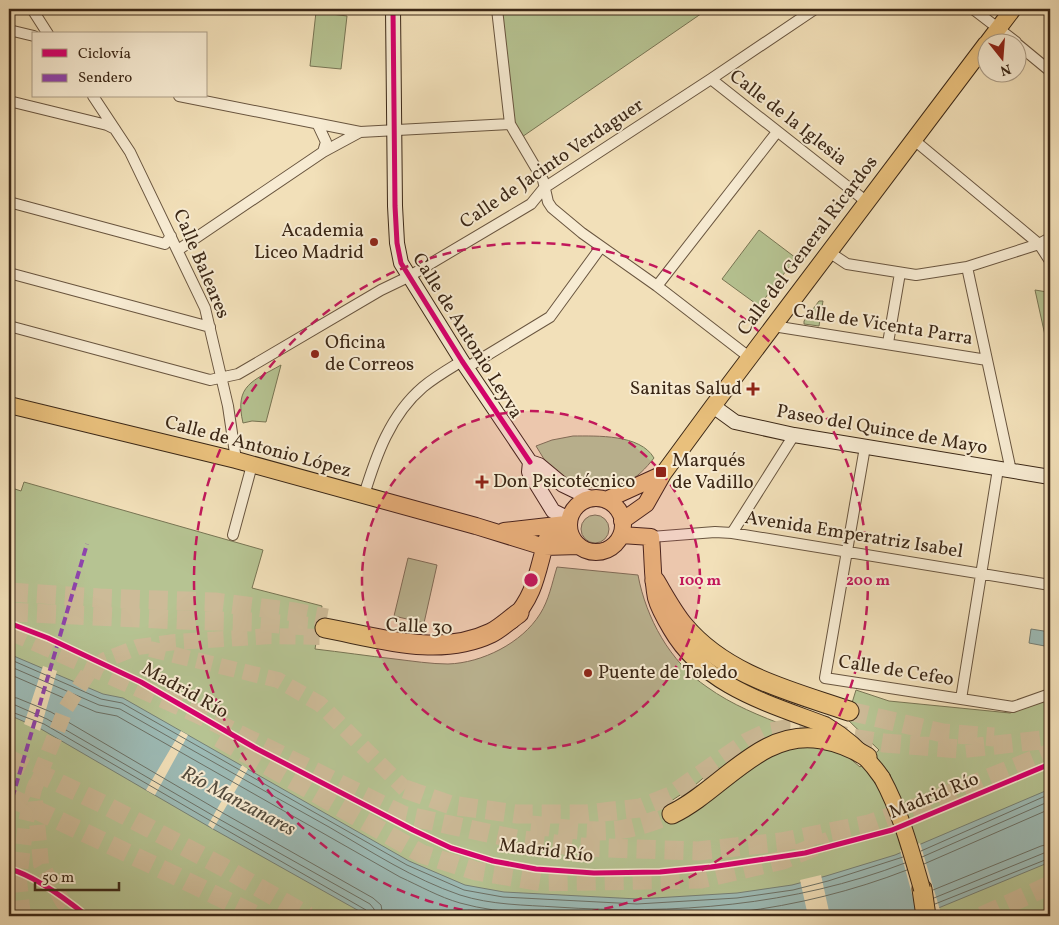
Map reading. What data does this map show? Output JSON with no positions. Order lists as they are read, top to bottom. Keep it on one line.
{"streets":{"main road":["Calle del General Ricardos","Calle de Antonio Leyva","Paseo del Quince de Mayo","Calle de Antonio López"],"street":["Calle de la Iglesia","Calle de Jacinto Verdaguer","Calle Baleares","Calle de Vicenta Parra","Avenida Emperatriz Isabel","Calle de Cefeo"],"cycle path":["Madrid Río"]},"crossings":[["Calle de la Iglesia","Calle de Jacinto Verdaguer"],["Calle de la Iglesia","Calle del General Ricardos"],["Calle de Jacinto Verdaguer","Calle Baleares"],["Calle de Jacinto Verdaguer","Calle de Antonio Leyva"],["Calle del General Ricardos","Calle de Vicenta Parra"],["Calle del General Ricardos","Calle de Antonio Leyva"],["Calle del General Ricardos","Paseo del Quince de Mayo"],["Calle del General Ricardos","Calle de Antonio López"],["Calle Baleares","Calle de Antonio López"],["Calle de Antonio Leyva","Calle de Antonio López"],["Avenida Emperatriz Isabel","Calle de Cefeo"]],"water":["Río Manzanares"],"places":{"other":["Academia Liceo Madrid","Oficina de Correos","Puente de Toledo"],"health":["Sanitas Salud","Don Psicotécnico"],"transit":["Marqués de Vadillo"]},"legend":["Ciclovía","Sendero"],"scale_bar":"50 m","north":"bottom","rings":["100 m","200 m"]}
